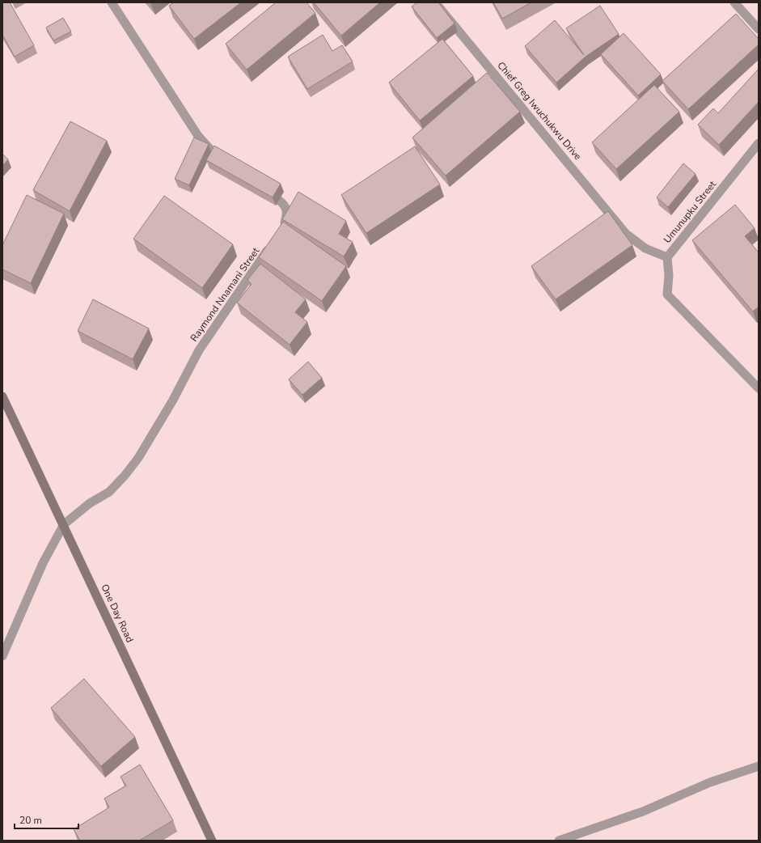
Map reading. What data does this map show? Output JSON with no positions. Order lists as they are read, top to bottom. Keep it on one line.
{"streets":{"main road":["One Day Road"],"street":["Chief Greg Iwuchukwu Drive","Umunupku Street","Raymond Nnamani Street"]},"crossings":[["Chief Greg Iwuchukwu Drive","Umunupku Street"],["Raymond Nnamani Street","One Day Road"]],"scale_bar":"20 m"}
